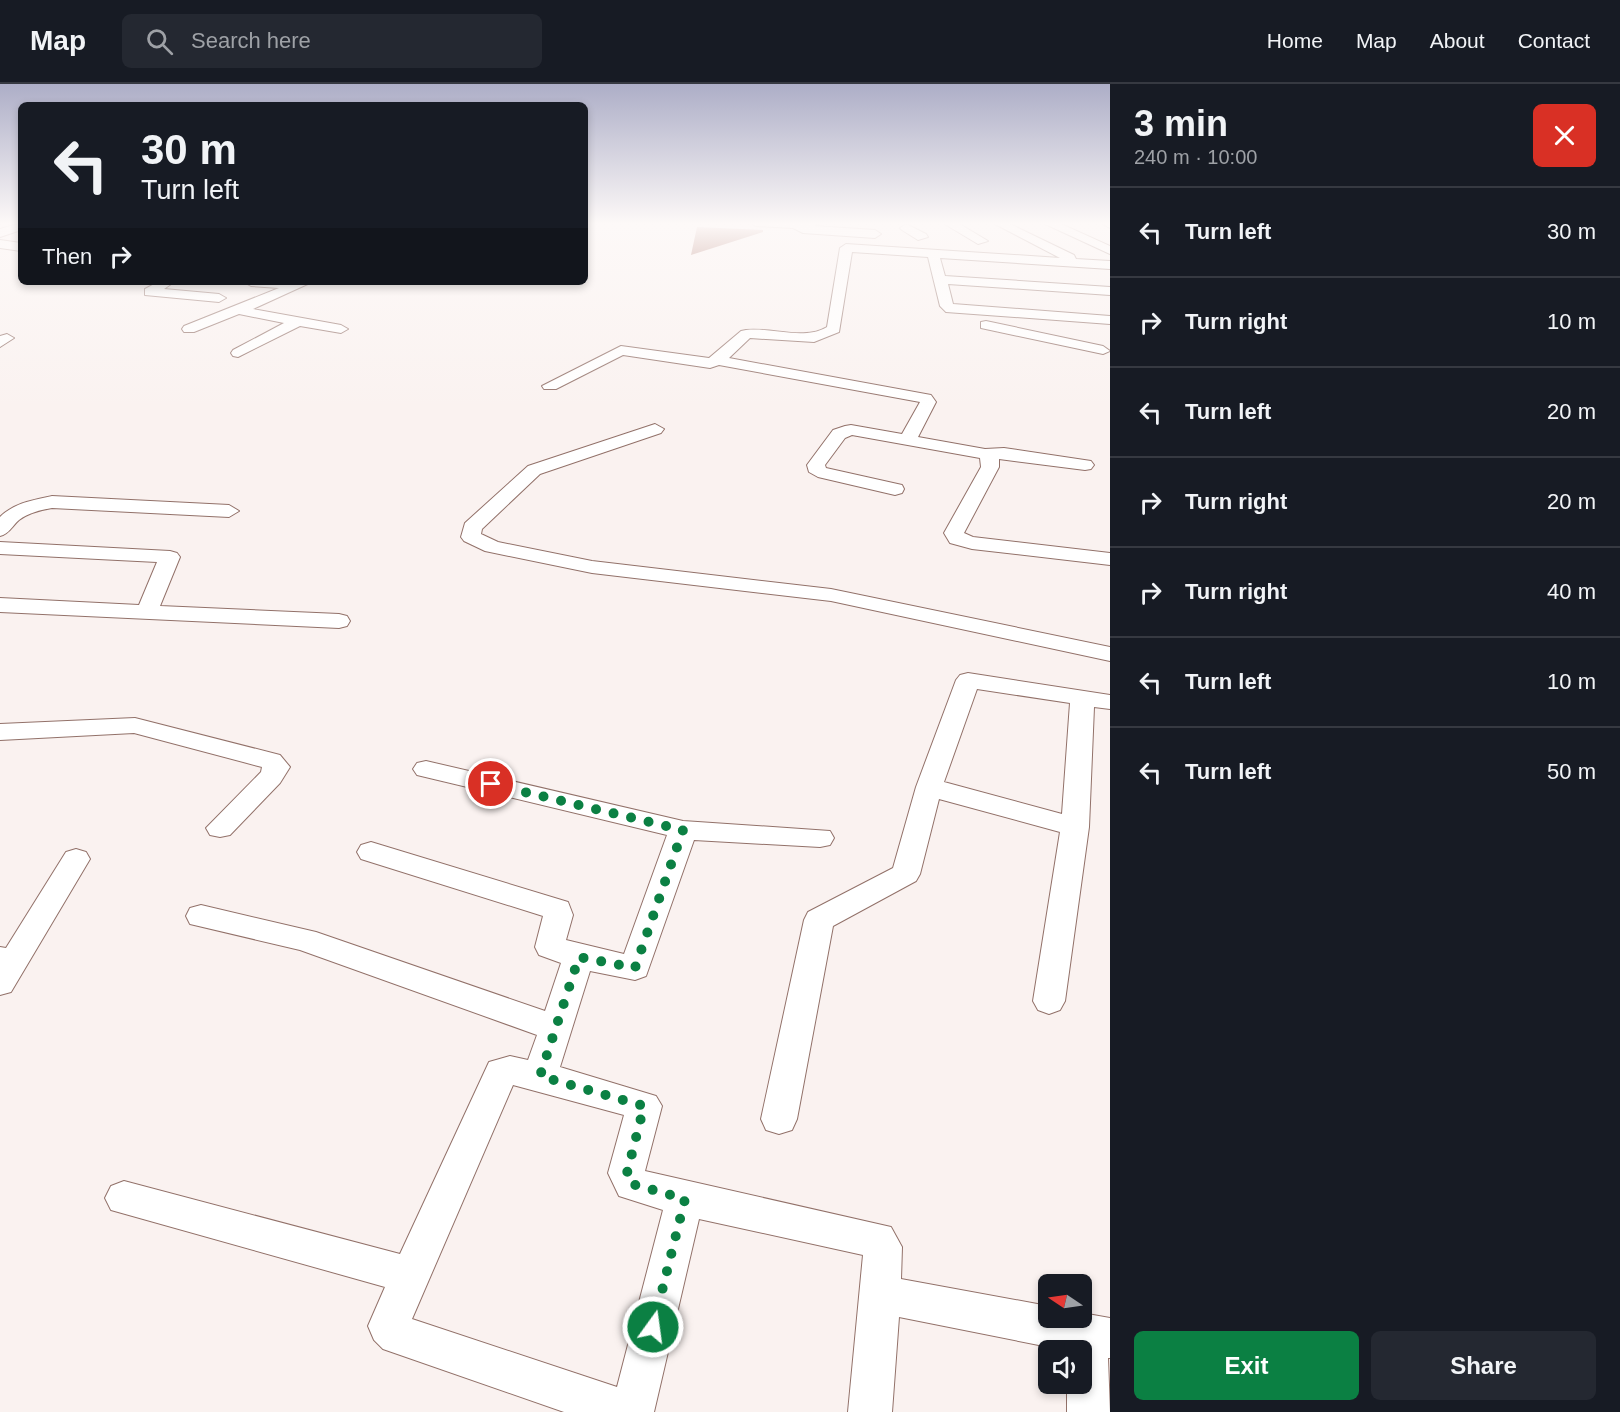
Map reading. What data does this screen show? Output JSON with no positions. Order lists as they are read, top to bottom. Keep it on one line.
{"north":"left","page":{"header":"Map","search":"Search here","nav":["Home","Map","About","Contact"],"heading":["3 min","240 m · 10:00"],"turn":["30 m","Turn left"],"list":[{"name":"Turn left","value":"30 m"},{"name":"Turn right","value":"10 m"},{"name":"Turn left","value":"20 m"},{"name":"Turn right","value":"20 m"},{"name":"Turn right","value":"40 m"},{"name":"Turn left","value":"10 m"},{"name":"Turn left","value":"50 m"}],"then":"Then","buttons":["Exit","Share"]}}
